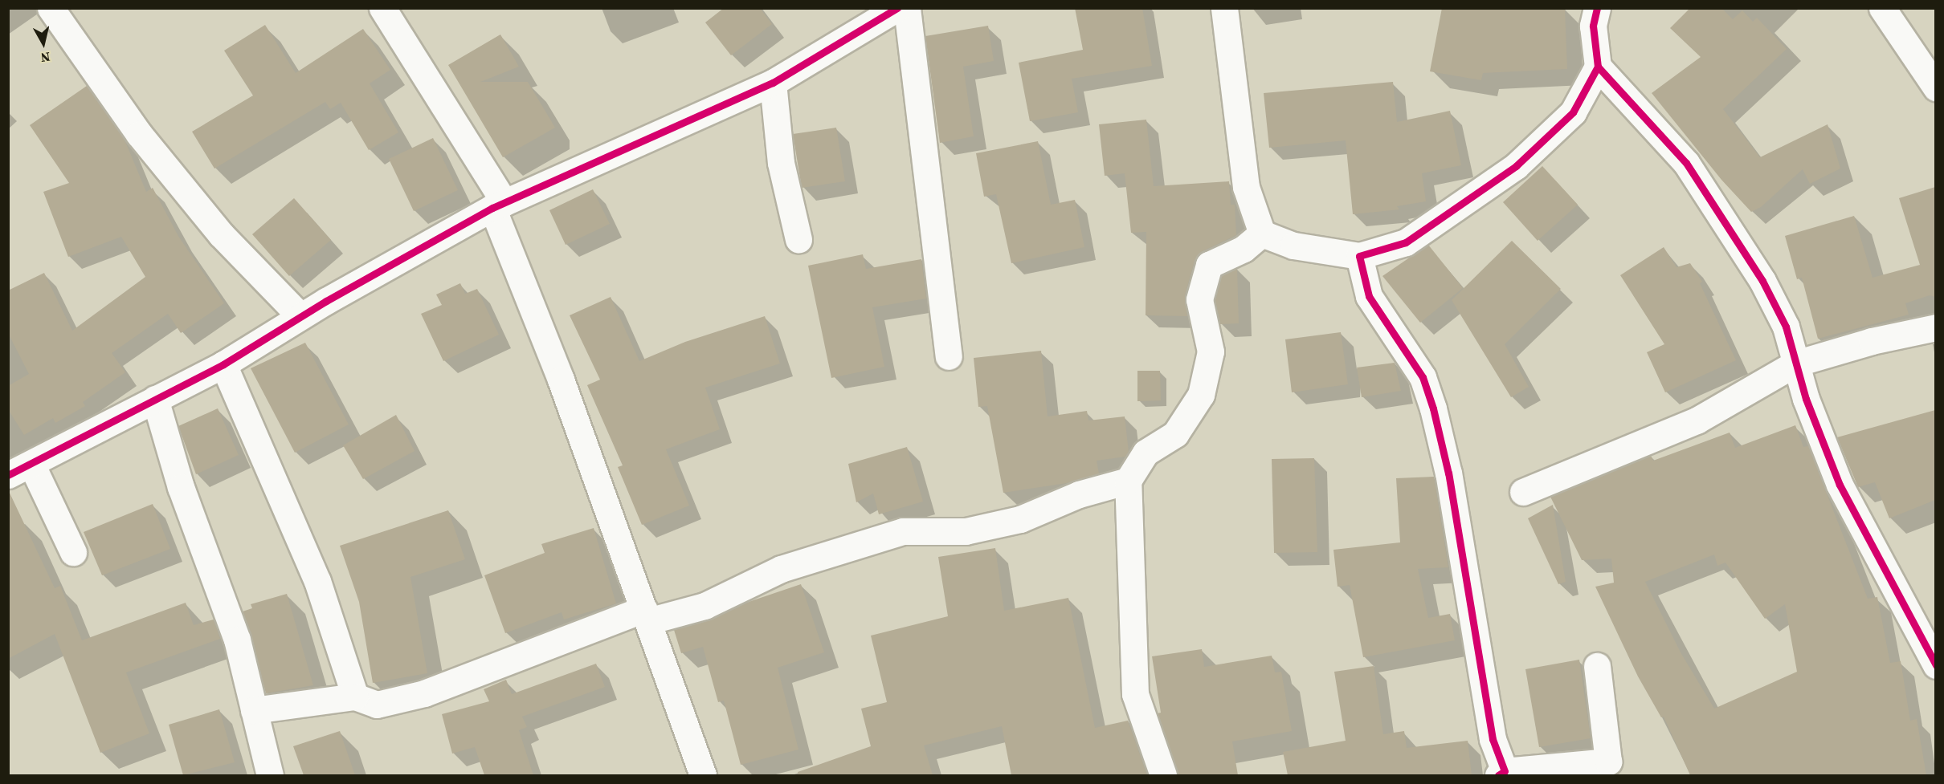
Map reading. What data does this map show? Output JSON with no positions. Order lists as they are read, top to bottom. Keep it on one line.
{"north":"bottom"}
